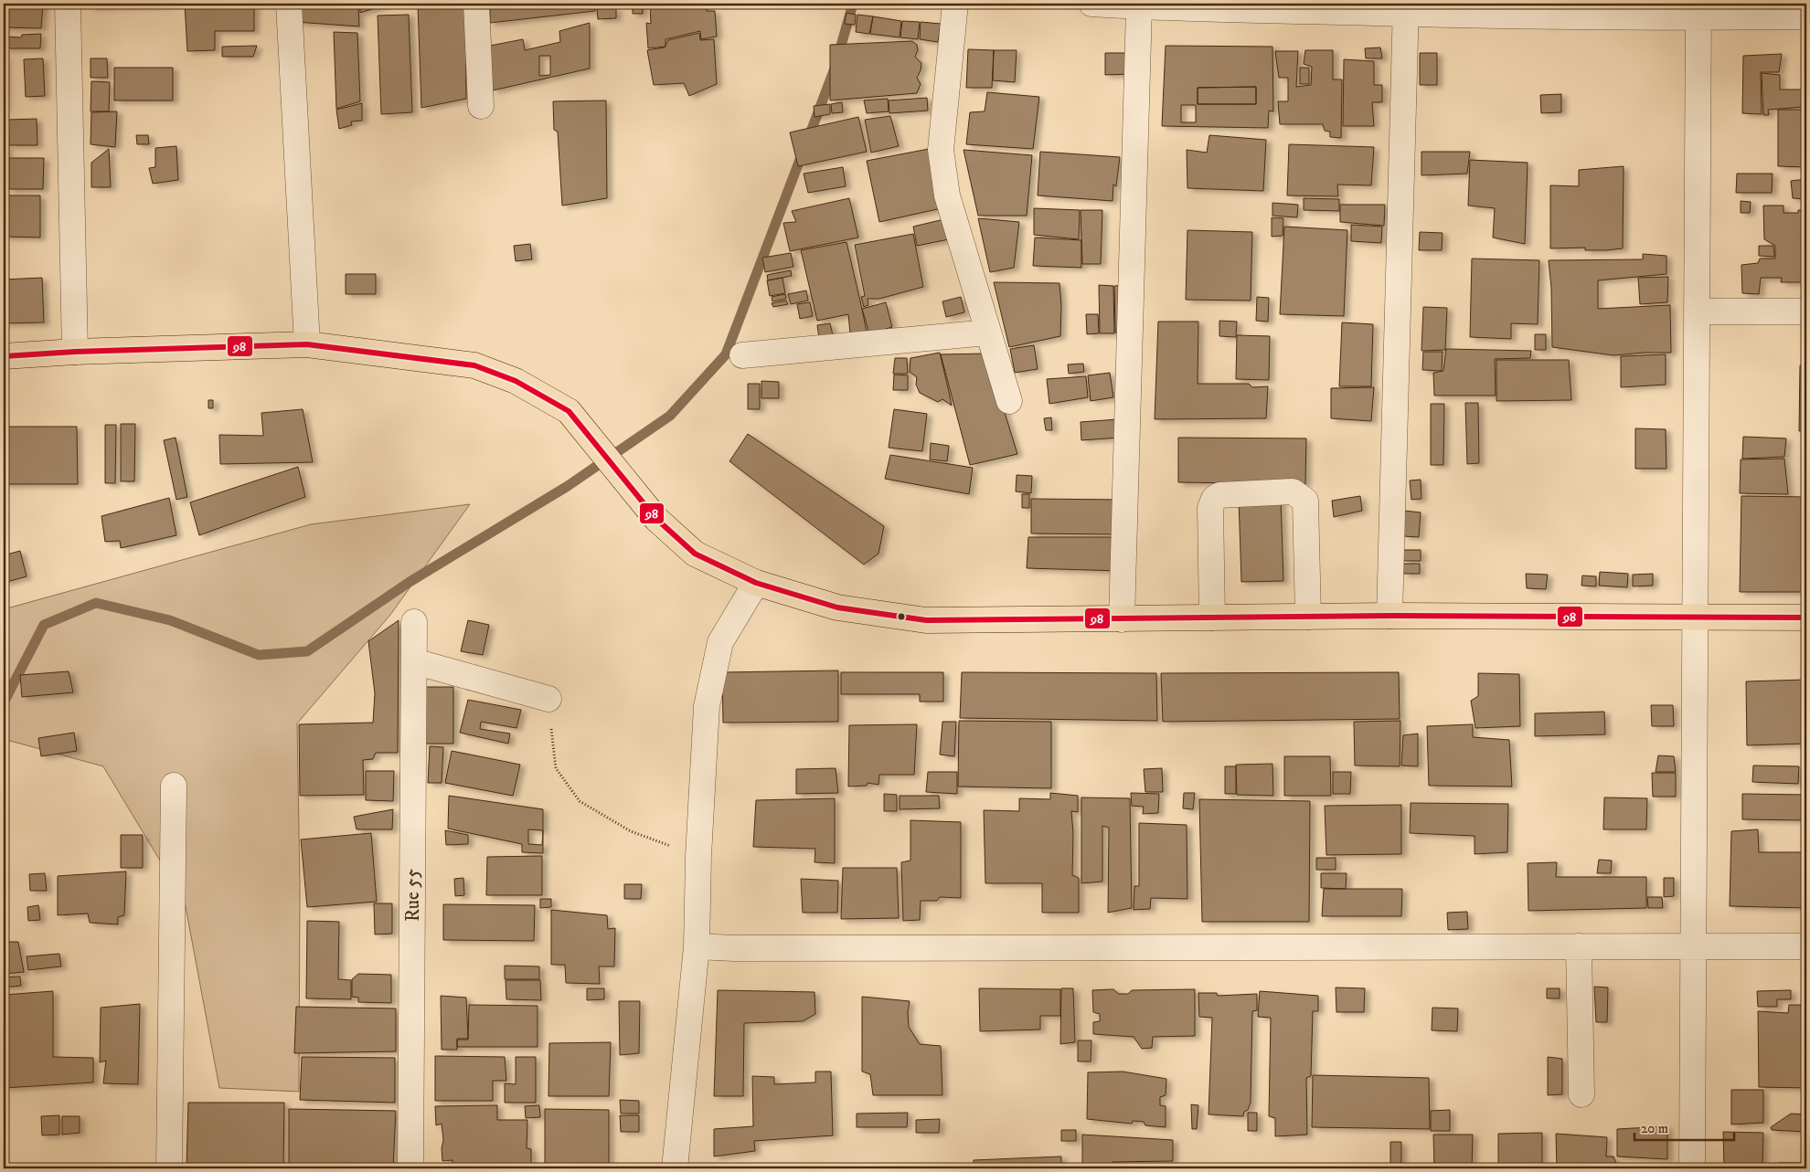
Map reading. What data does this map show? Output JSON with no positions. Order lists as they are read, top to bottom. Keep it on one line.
{"streets":{"street":["Rue 55"]},"lines":["transit line 98"],"scale_bar":"20 m"}
